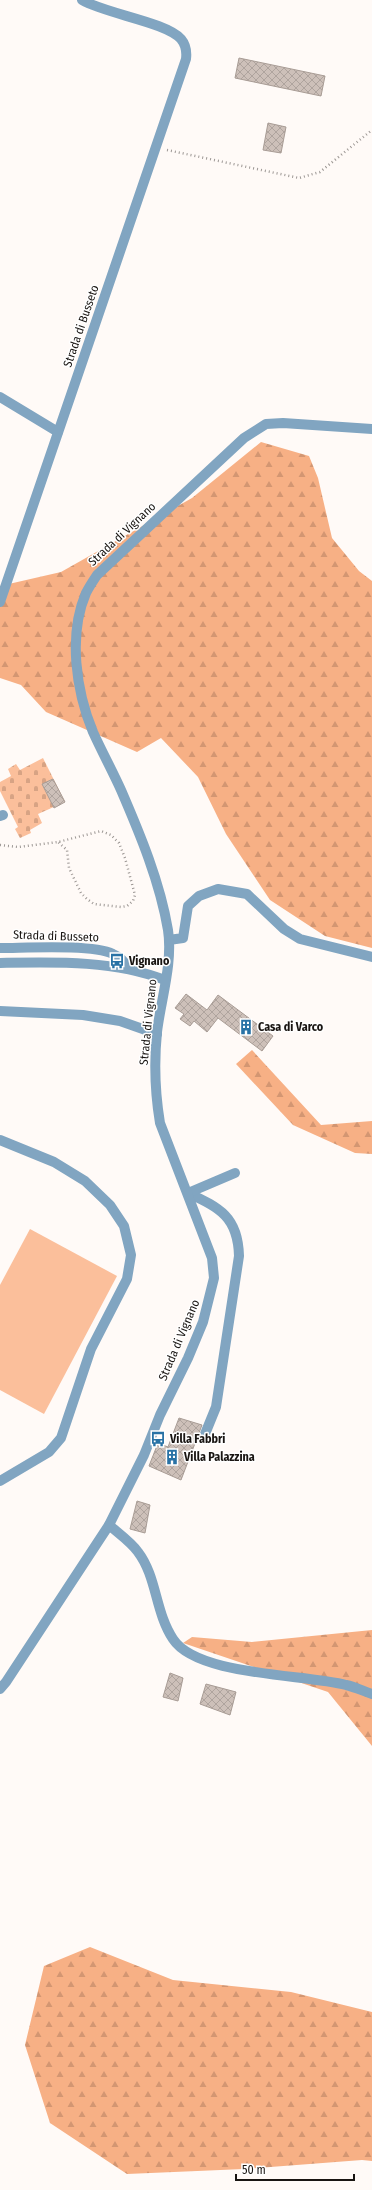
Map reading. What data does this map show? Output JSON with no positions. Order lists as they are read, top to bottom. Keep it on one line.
{"streets":{"street":["Strada di Busseto","Strada di Vignano"]},"crossings":[["Strada di Busseto","Strada di Vignano"]],"places":{"bus stop":["Vignano","Villa Fabbri"],"building":["Casa di Varco","Villa Palazzina"]},"scale_bar":"50 m"}
